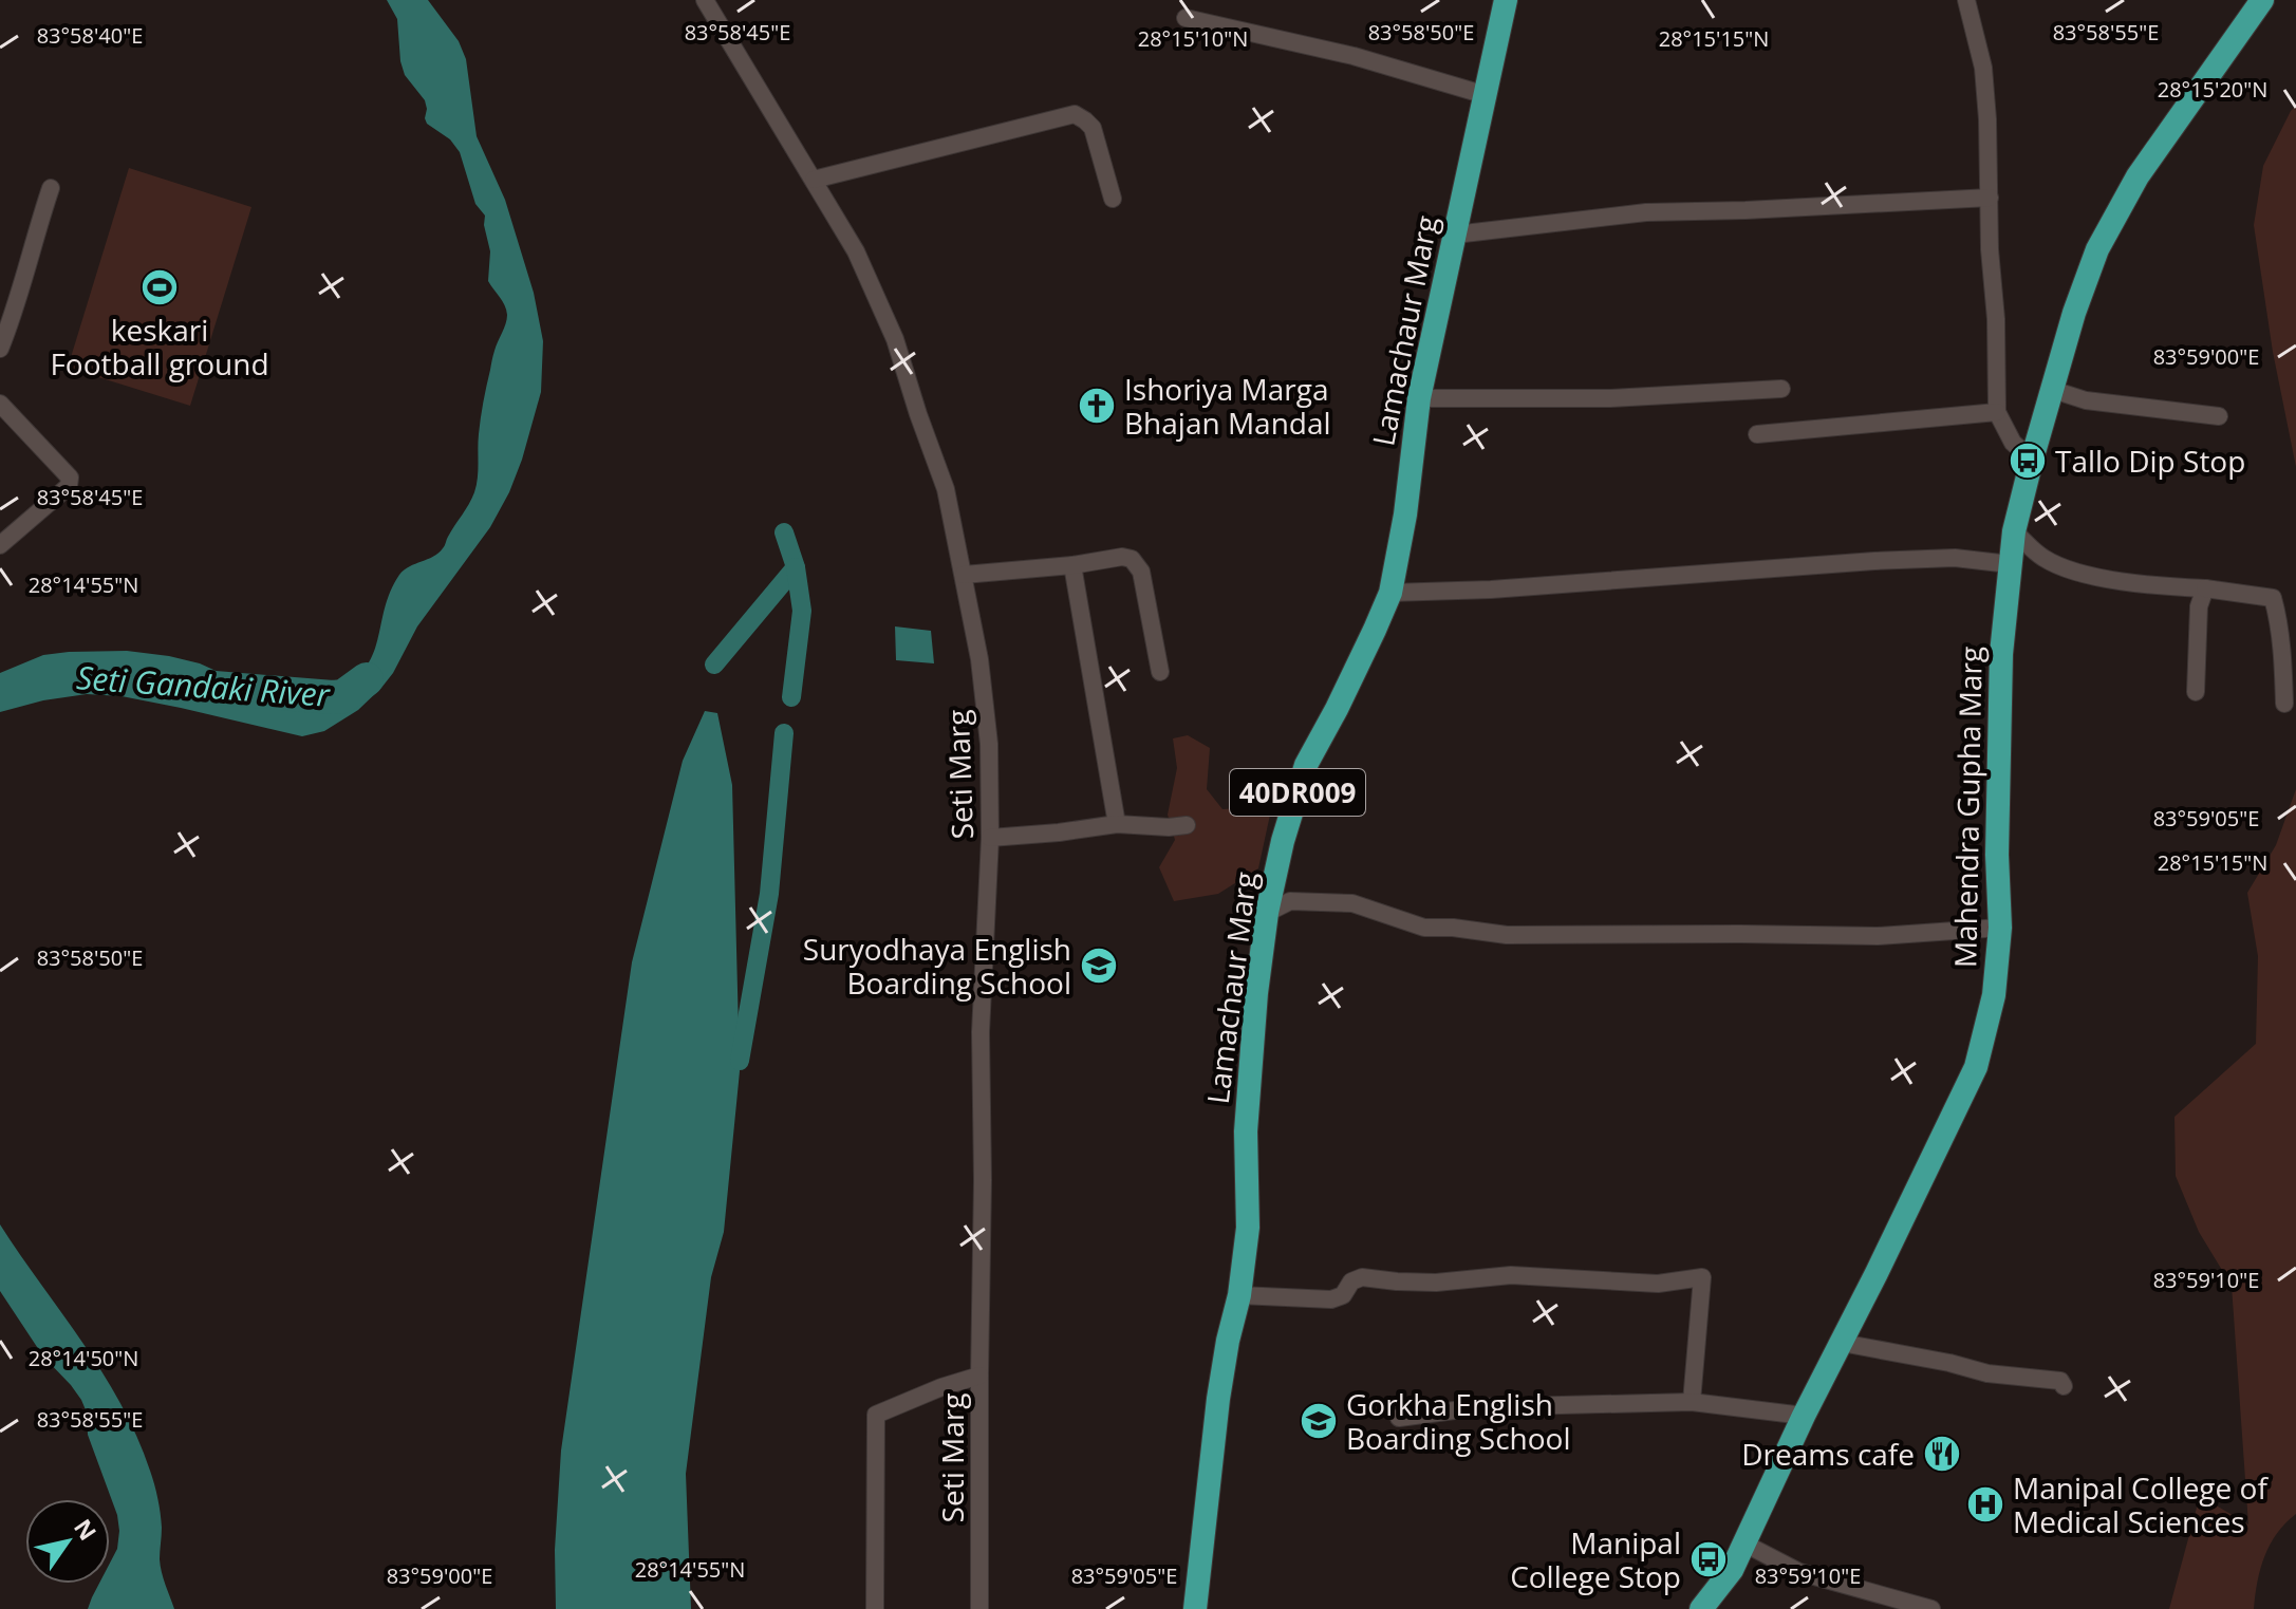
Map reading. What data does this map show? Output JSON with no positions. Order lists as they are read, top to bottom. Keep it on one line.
{"streets":{"main road":["Lamachaur Marg","40DR009","Mahendra Gupha Marg"],"street":["Seti Marg"]},"water":["Seti Gandaki River"],"places":{"sports":["keskari Football ground"],"church":["Ishoriya Marga Bhajan Mandal"],"bus stop":["Tallo Dip Stop","Manipal College Stop"],"school or university":["Suryodhaya English Boarding School","Gorkha English Boarding School"],"restaurant":["Dreams cafe"],"hospital":["Manipal College of Medical Sciences"]},"north":"top right","coordinates":["83°58'45\"E","83°58'50\"E","83°58'55\"E","83°58'40\"E","28°15'10\"N","28°15'15\"N","28°15'20\"N","83°59'00\"E","28°14'55\"N","83°59'05\"E","83°59'10\"E","28°14'50\"N"]}
